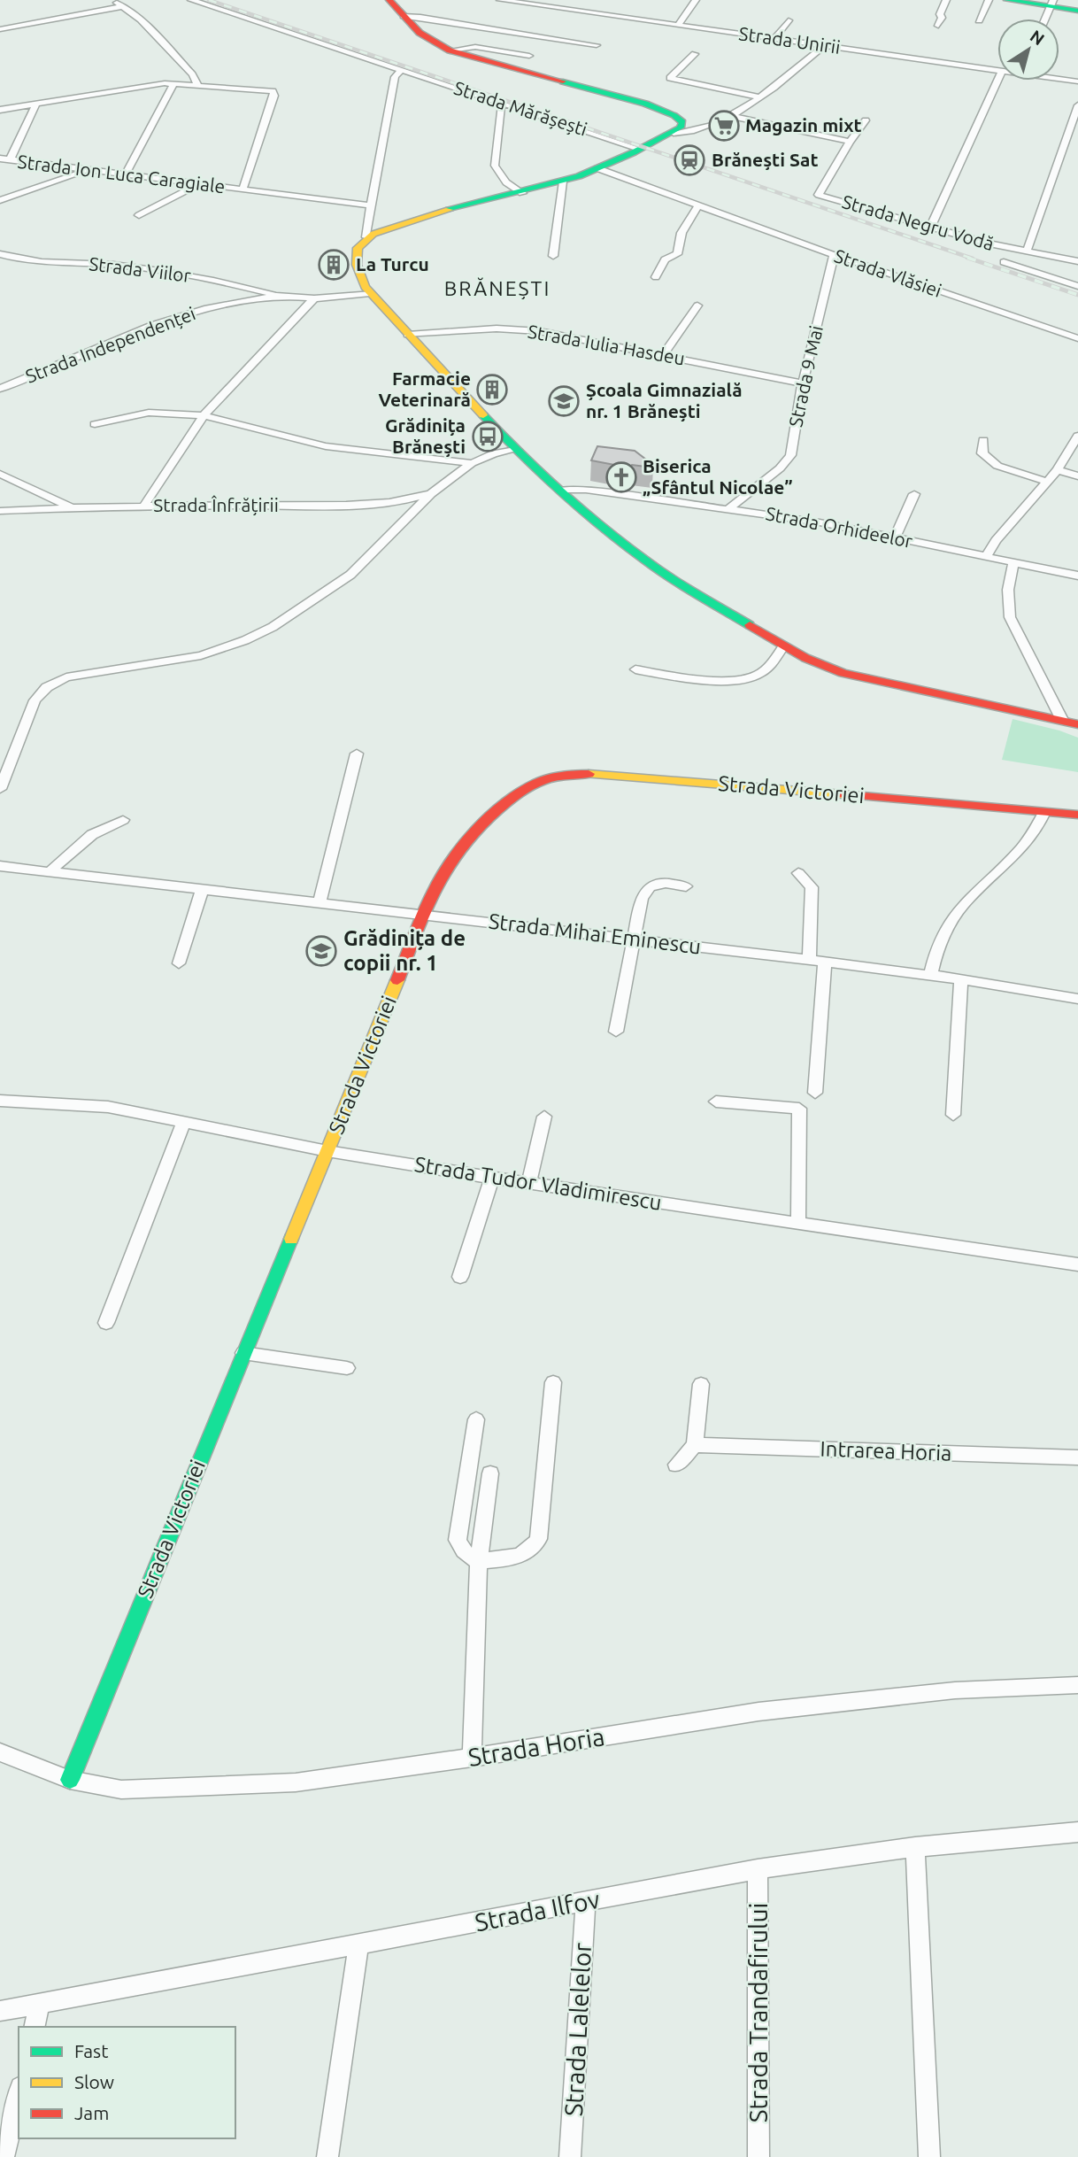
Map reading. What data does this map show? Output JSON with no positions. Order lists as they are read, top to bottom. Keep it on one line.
{"streets":{"main road":["Strada Victoriei"],"street":["Strada Unirii","Strada Mărășești","Strada Ion Luca Caragiale","Strada Negru Vodă","Strada Viilor","Strada Vlăsiei","Strada Independenței","Strada Iulia Hasdeu","Strada 9 Mai","Strada Înfrățirii","Strada Orhideelor","Strada Mihai Eminescu","Strada Tudor Vladimirescu","Intrarea Horia","Strada Horia","Strada Ilfov","Strada Trandafirului","Strada Lalelelor"]},"crossings":[["Strada Viilor","Strada Independenței"],["Strada Vlăsiei","Strada 9 Mai"],["Strada Iulia Hasdeu","Strada 9 Mai"],["Strada 9 Mai","Strada Orhideelor"],["Strada Victoriei","Strada Mihai Eminescu"],["Strada Victoriei","Strada Tudor Vladimirescu"],["Strada Victoriei","Strada Horia"],["Strada Ilfov","Strada Trandafirului"],["Strada Ilfov","Strada Lalelelor"]],"districts":["BRĂNEȘTI"],"places":{"supermarket":["Magazin mixt"],"station":["Brănești Sat"],"building":["La Turcu","Farmacie Veterinară"],"school or university":["Școala Gimnazială nr. 1 Brănești","Grădinița de copii nr. 1"],"bus stop":["Grădinița Brănești"],"church":["Biserica „Sfântul Nicolae”"]},"legend":["Fast","Slow","Jam"],"north":"top right"}
